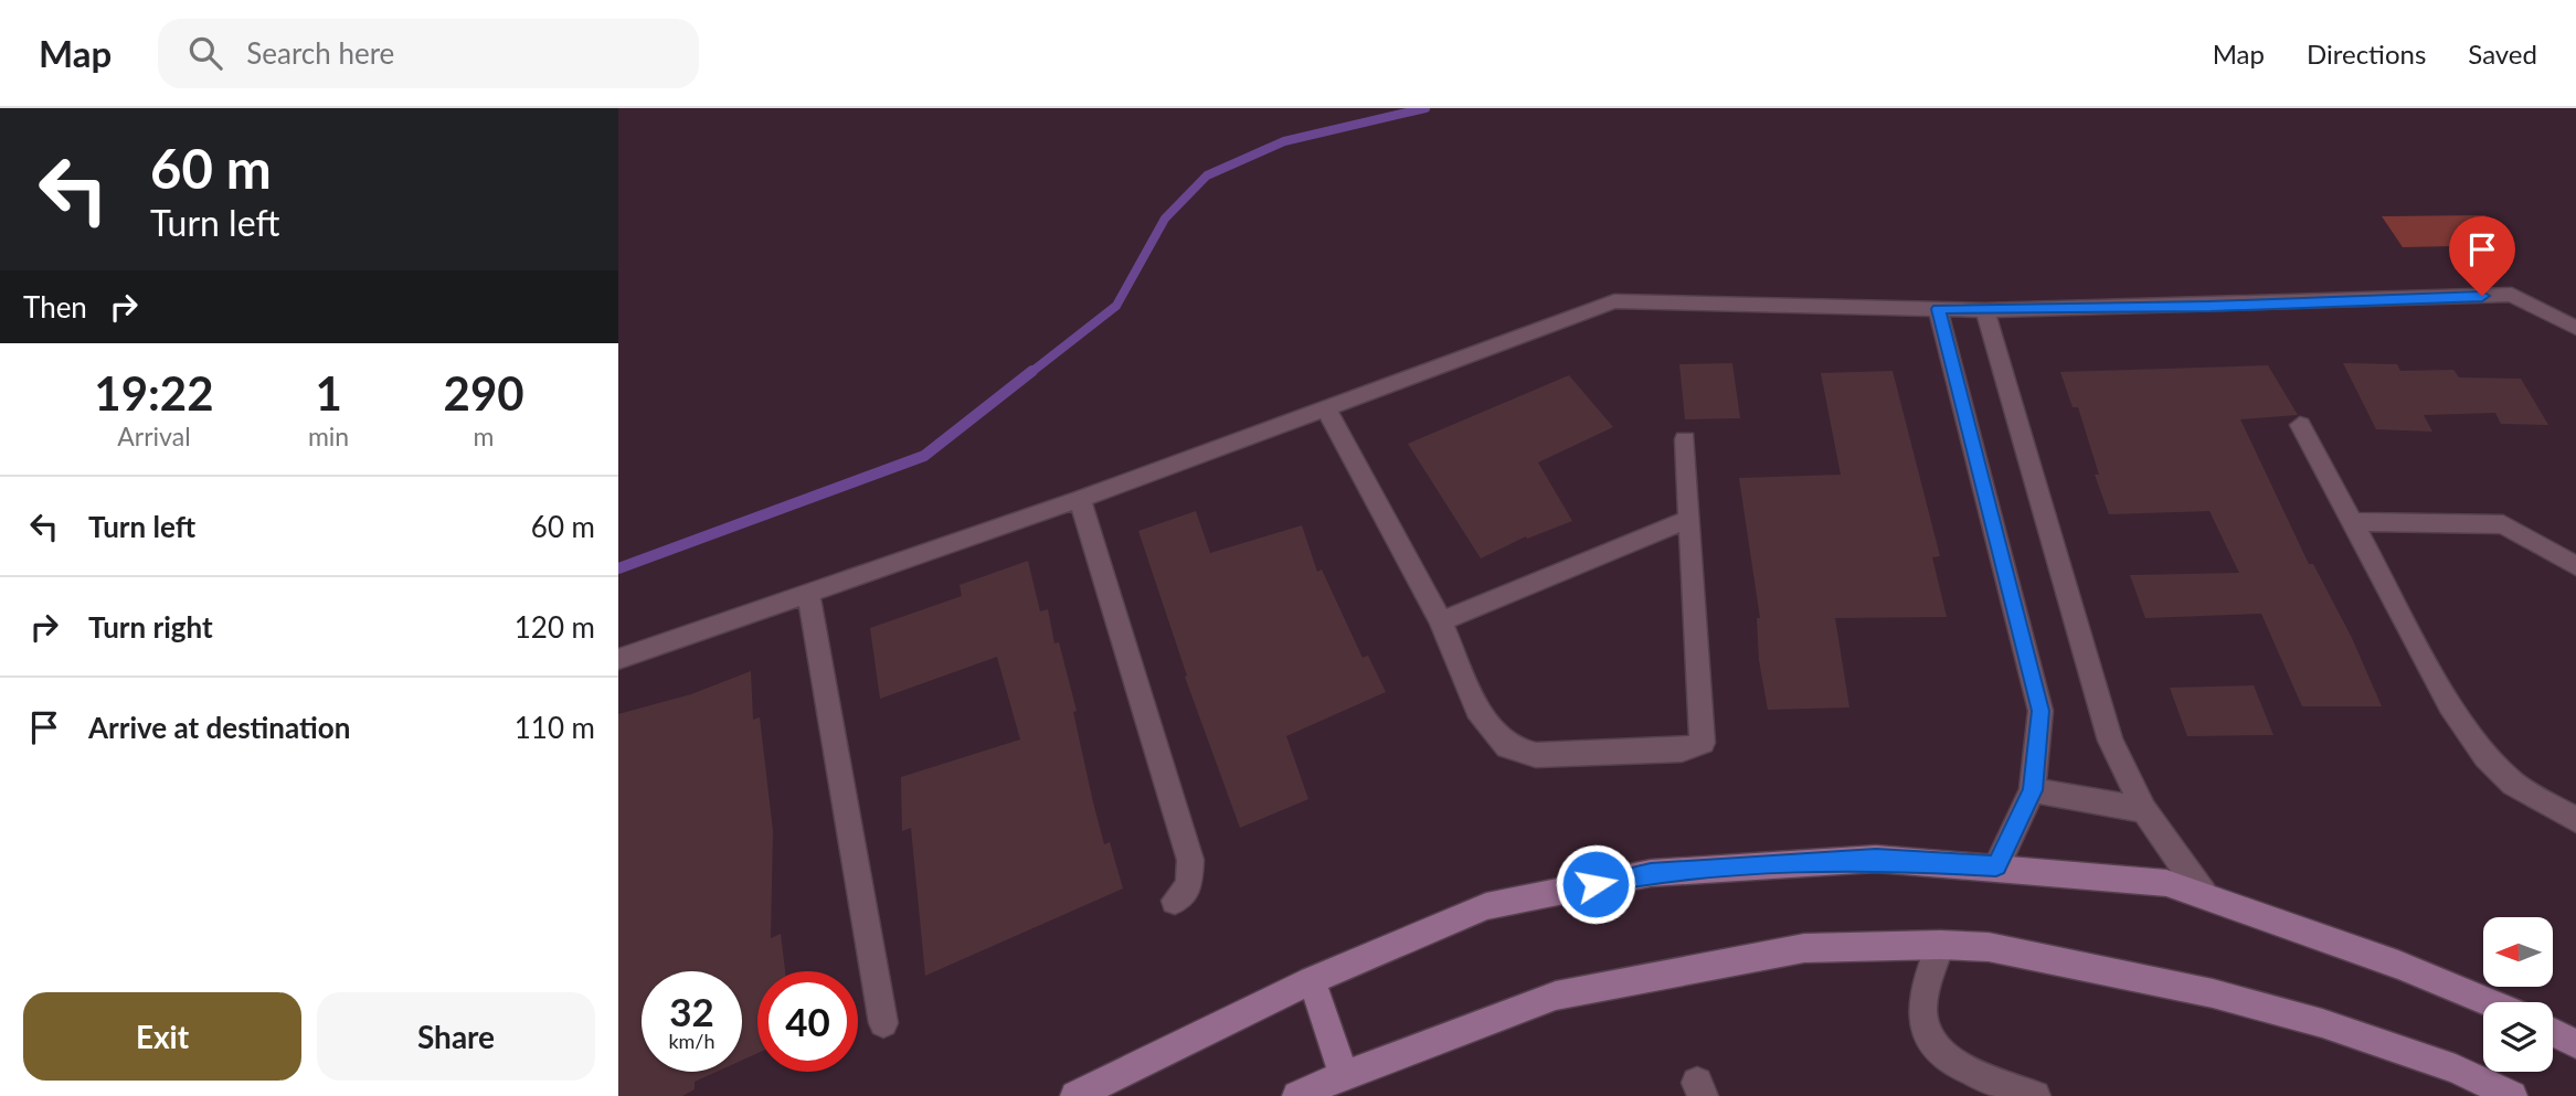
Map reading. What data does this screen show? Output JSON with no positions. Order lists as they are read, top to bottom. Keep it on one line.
{"north":"left","page":{"header":"Map","search":"Search here","nav":["Map","Directions","Saved"],"turn":["60 m","Turn left"],"then":"Then","eta":["19:22","Arrival","1","min","290","m"],"list":[{"name":"Turn left","value":"60 m"},{"name":"Turn right","value":"120 m"},{"name":"Arrive at destination","value":"110 m"}],"speed":"32 km/h","limit":"40","buttons":["Exit","Share"]}}
